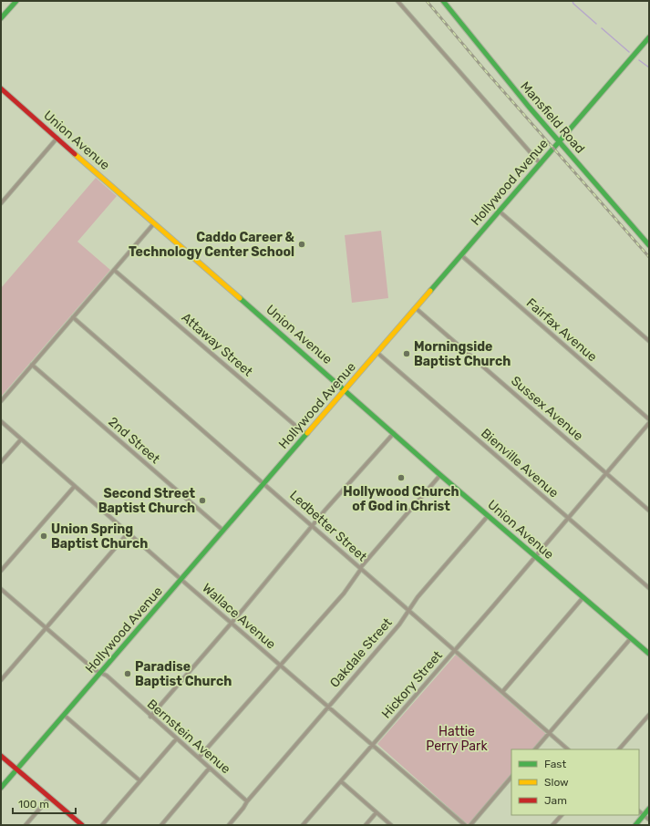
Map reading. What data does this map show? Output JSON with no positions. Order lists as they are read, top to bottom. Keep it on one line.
{"streets":{"main road":["Mansfield Road","Union Avenue","Hollywood Avenue"],"street":["Fairfax Avenue","Attaway Street","Sussex Avenue","2nd Street","Bienville Avenue","Ledbetter Street","Wallace Avenue","Oakdale Street","Hickory Street","Bernstein Avenue"]},"crossings":[["Mansfield Road","Hollywood Avenue"],["Union Avenue","Hollywood Avenue"],["Union Avenue","Oakdale Street"],["Union Avenue","Hickory Street"],["Hollywood Avenue","Fairfax Avenue"],["Hollywood Avenue","Attaway Street"],["Hollywood Avenue","Sussex Avenue"],["Hollywood Avenue","2nd Street"],["Hollywood Avenue","Bienville Avenue"],["Hollywood Avenue","Ledbetter Street"],["Hollywood Avenue","Wallace Avenue"],["Hollywood Avenue","Bernstein Avenue"],["Sussex Avenue","Hickory Street"],["Bienville Avenue","Hickory Street"],["Ledbetter Street","Oakdale Street"],["Ledbetter Street","Hickory Street"],["Wallace Avenue","Oakdale Street"],["Wallace Avenue","Hickory Street"],["Oakdale Street","Bernstein Avenue"]],"parks":["Hattie Perry Park"],"places":["Caddo Career & Technology Center School","Morningside Baptist Church","Hollywood Church of God in Christ","Second Street Baptist Church","Union Spring Baptist Church","Paradise Baptist Church"],"legend":["Fast","Slow","Jam"],"scale_bar":"100 m"}
